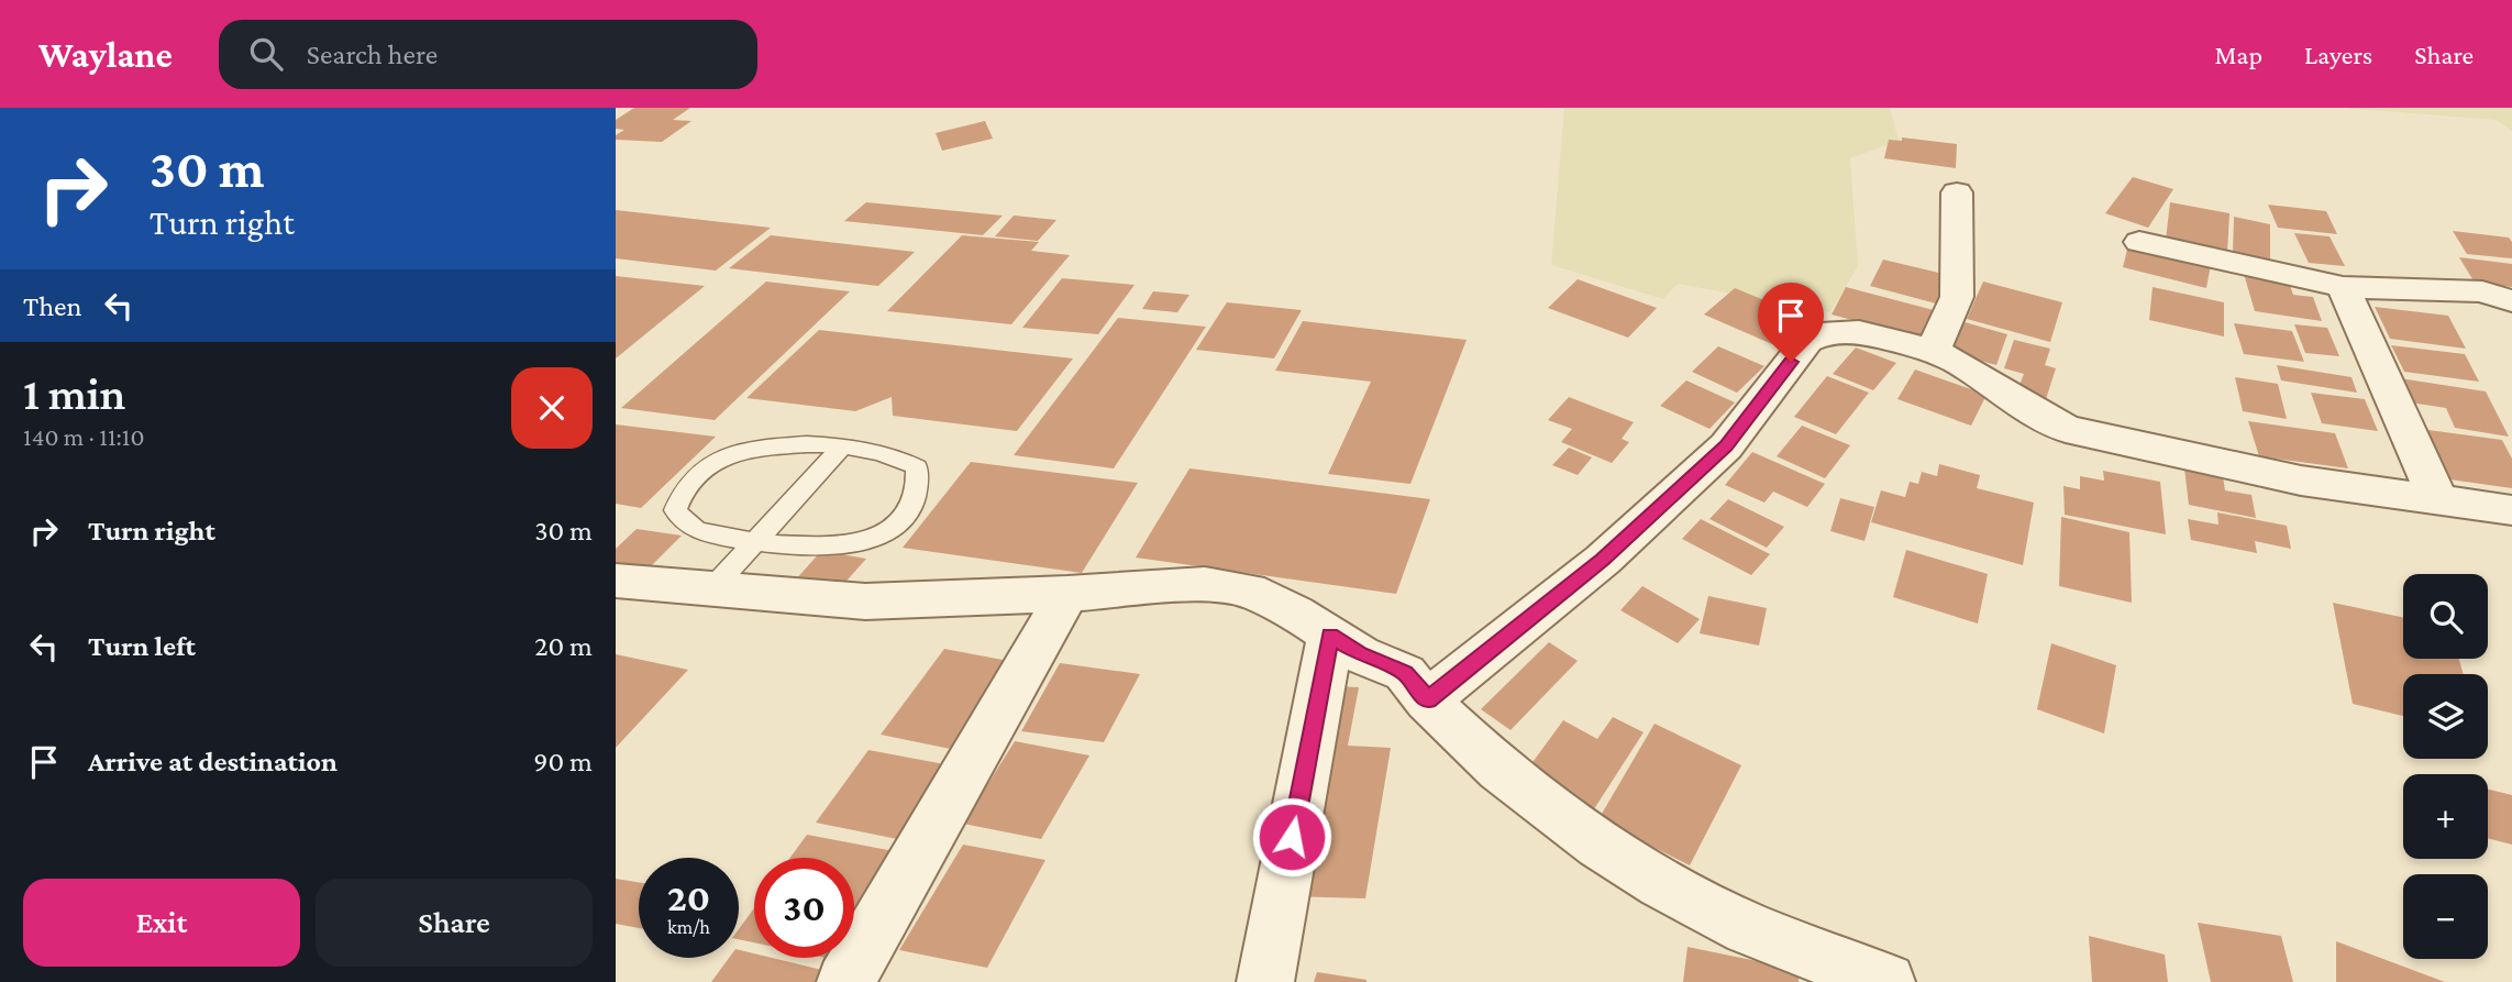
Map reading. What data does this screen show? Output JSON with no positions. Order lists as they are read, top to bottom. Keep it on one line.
{"page":{"header":"Waylane","search":"Search here","nav":["Map","Layers","Share"],"turn":["30 m","Turn right"],"then":"Then","heading":["1 min","140 m · 11:10"],"list":[{"name":"Turn right","value":"30 m"},{"name":"Turn left","value":"20 m"},{"name":"Arrive at destination","value":"90 m"}],"map_buttons":["+","−"],"speed":"20 km/h","limit":"30","buttons":["Exit","Share"]}}
